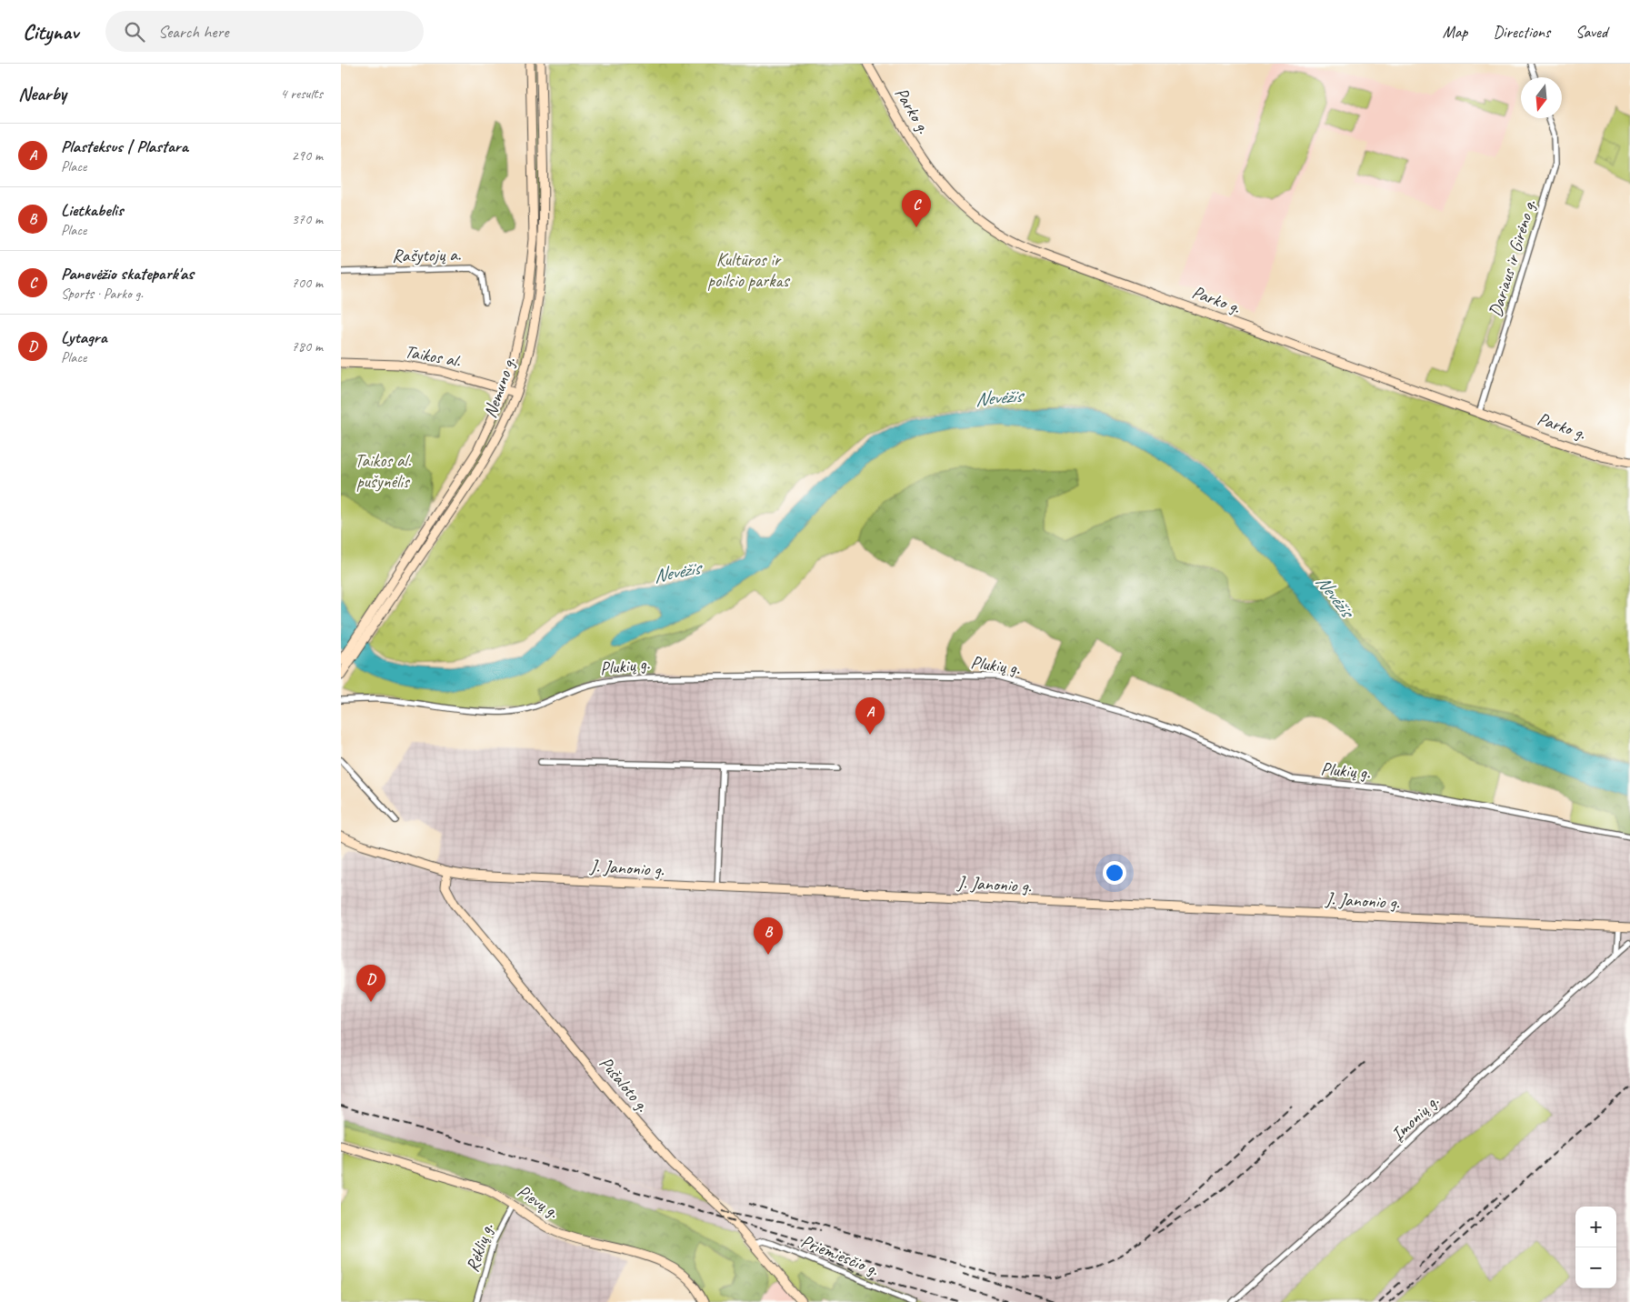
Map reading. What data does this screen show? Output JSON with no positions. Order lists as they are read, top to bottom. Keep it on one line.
{"streets":{"main road":["Parko g.","Taikos al.","Nemuno g.","J. Janonio g.","Pušaloto g.","Pievų g."],"street":["Rašytojų a.","Dariaus ir Girėno g.","Plukių g.","Įmonių g.","Rėklių g.","Priemiesčio g."]},"crossings":[["Parko g.","Dariaus ir Girėno g."],["Taikos al.","Nemuno g."],["J. Janonio g.","Pušaloto g."],["Pušaloto g.","Priemiesčio g."],["Pievų g.","Rėklių g."]],"water":["Nevėžis"],"parks":["Kultūros ir poilsio parkas","Taikos al. pušynėlis"],"north":"bottom","page":{"header":"Citynav","search":"Search here","nav":["Map","Directions","Saved"],"heading":["Nearby","4 results"],"list":[{"mark":"A","name":"Plasteksus | Plastara","note":"Place","value":"290 m"},{"mark":"B","name":"Lietkabelis","note":"Place","value":"370 m"},{"mark":"C","name":"Panevėžio skatepark'as","note":"Sports · Parko g.","value":"700 m"},{"mark":"D","name":"Lytagra","note":"Place","value":"780 m"}],"pins":["C","A","B","D"],"map_buttons":["+","−"]}}
